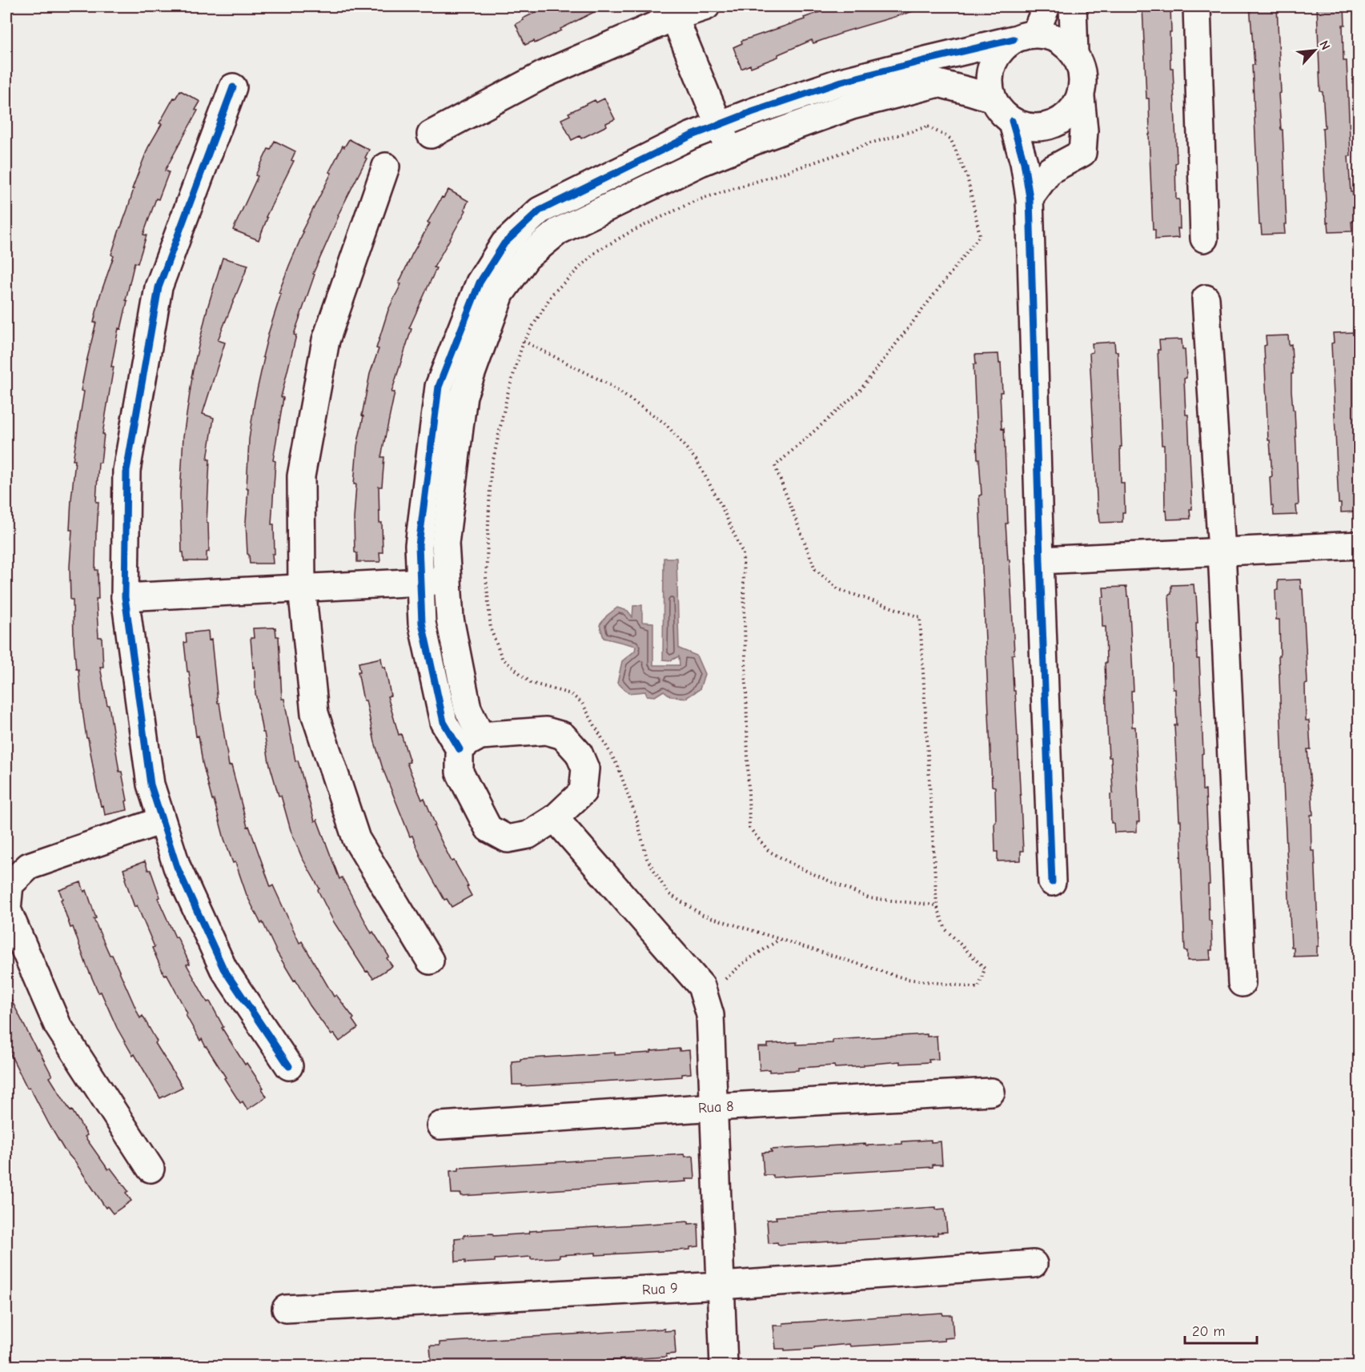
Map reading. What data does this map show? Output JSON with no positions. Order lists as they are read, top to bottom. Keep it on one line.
{"streets":{"street":["Rua 8","Rua 9"]},"scale_bar":"20 m","north":"top right"}
